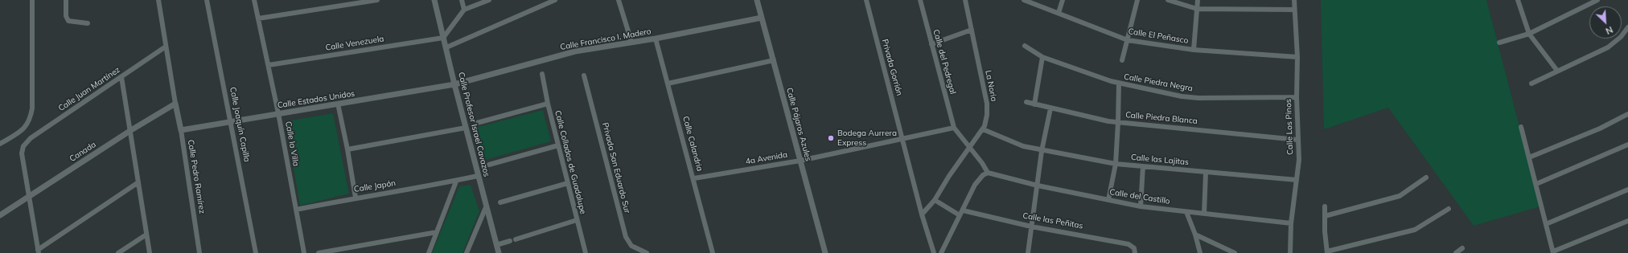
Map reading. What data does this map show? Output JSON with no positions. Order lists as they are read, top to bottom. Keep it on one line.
{"streets":{"street":["Calle El Peñasco","Calle Francisco I. Madero","Calle Venezuela","Calle del Pedregal","Privada Gorrión","Calle Piedra Negra","La Noria","Calle Juan Martínez","Calle Estados Unidos","Calle Piedra Blanca","Calle Joaquín Capilla","Calle Profesor Israel Cavazos","Calle Pájaros Azules","Calle Los Pinos","Calle la Villa","Calle Calandria","Canada","4a Avenida","Calle las Lajitas","Calle Collados de Guadalupe","Privada San Eduardo Sur","Calle Pedro Ramírez","Calle Japón","Calle del Castillo","Calle las Peñitas"]},"crossings":[["Calle El Peñasco","Calle Los Pinos"],["Calle Francisco I. Madero","Calle Estados Unidos"],["Calle Francisco I. Madero","Calle Profesor Israel Cavazos"],["Calle Francisco I. Madero","Calle Pájaros Azules"],["Calle Francisco I. Madero","Calle Calandria"],["Calle Venezuela","Calle Profesor Israel Cavazos"],["Calle Venezuela","Calle la Villa"],["Calle del Pedregal","4a Avenida"],["Privada Gorrión","4a Avenida"],["Calle Piedra Negra","Calle Los Pinos"],["La Noria","Calle las Lajitas"],["La Noria","Calle las Peñitas"],["Calle Juan Martínez","Canada"],["Calle Estados Unidos","Calle Joaquín Capilla"],["Calle Estados Unidos","Calle Profesor Israel Cavazos"],["Calle Estados Unidos","Calle la Villa"],["Calle Estados Unidos","Calle Pedro Ramírez"],["Calle Piedra Blanca","Calle Los Pinos"],["Calle Profesor Israel Cavazos","Calle Japón"],["Calle Pájaros Azules","4a Avenida"],["Calle Los Pinos","Calle las Lajitas"],["Calle Los Pinos","Calle del Castillo"],["Calle la Villa","Calle Japón"],["Calle Calandria","4a Avenida"],["Canada","Calle Pedro Ramírez"]],"places":["Bodega Aurrera Express"],"north":"bottom right"}
